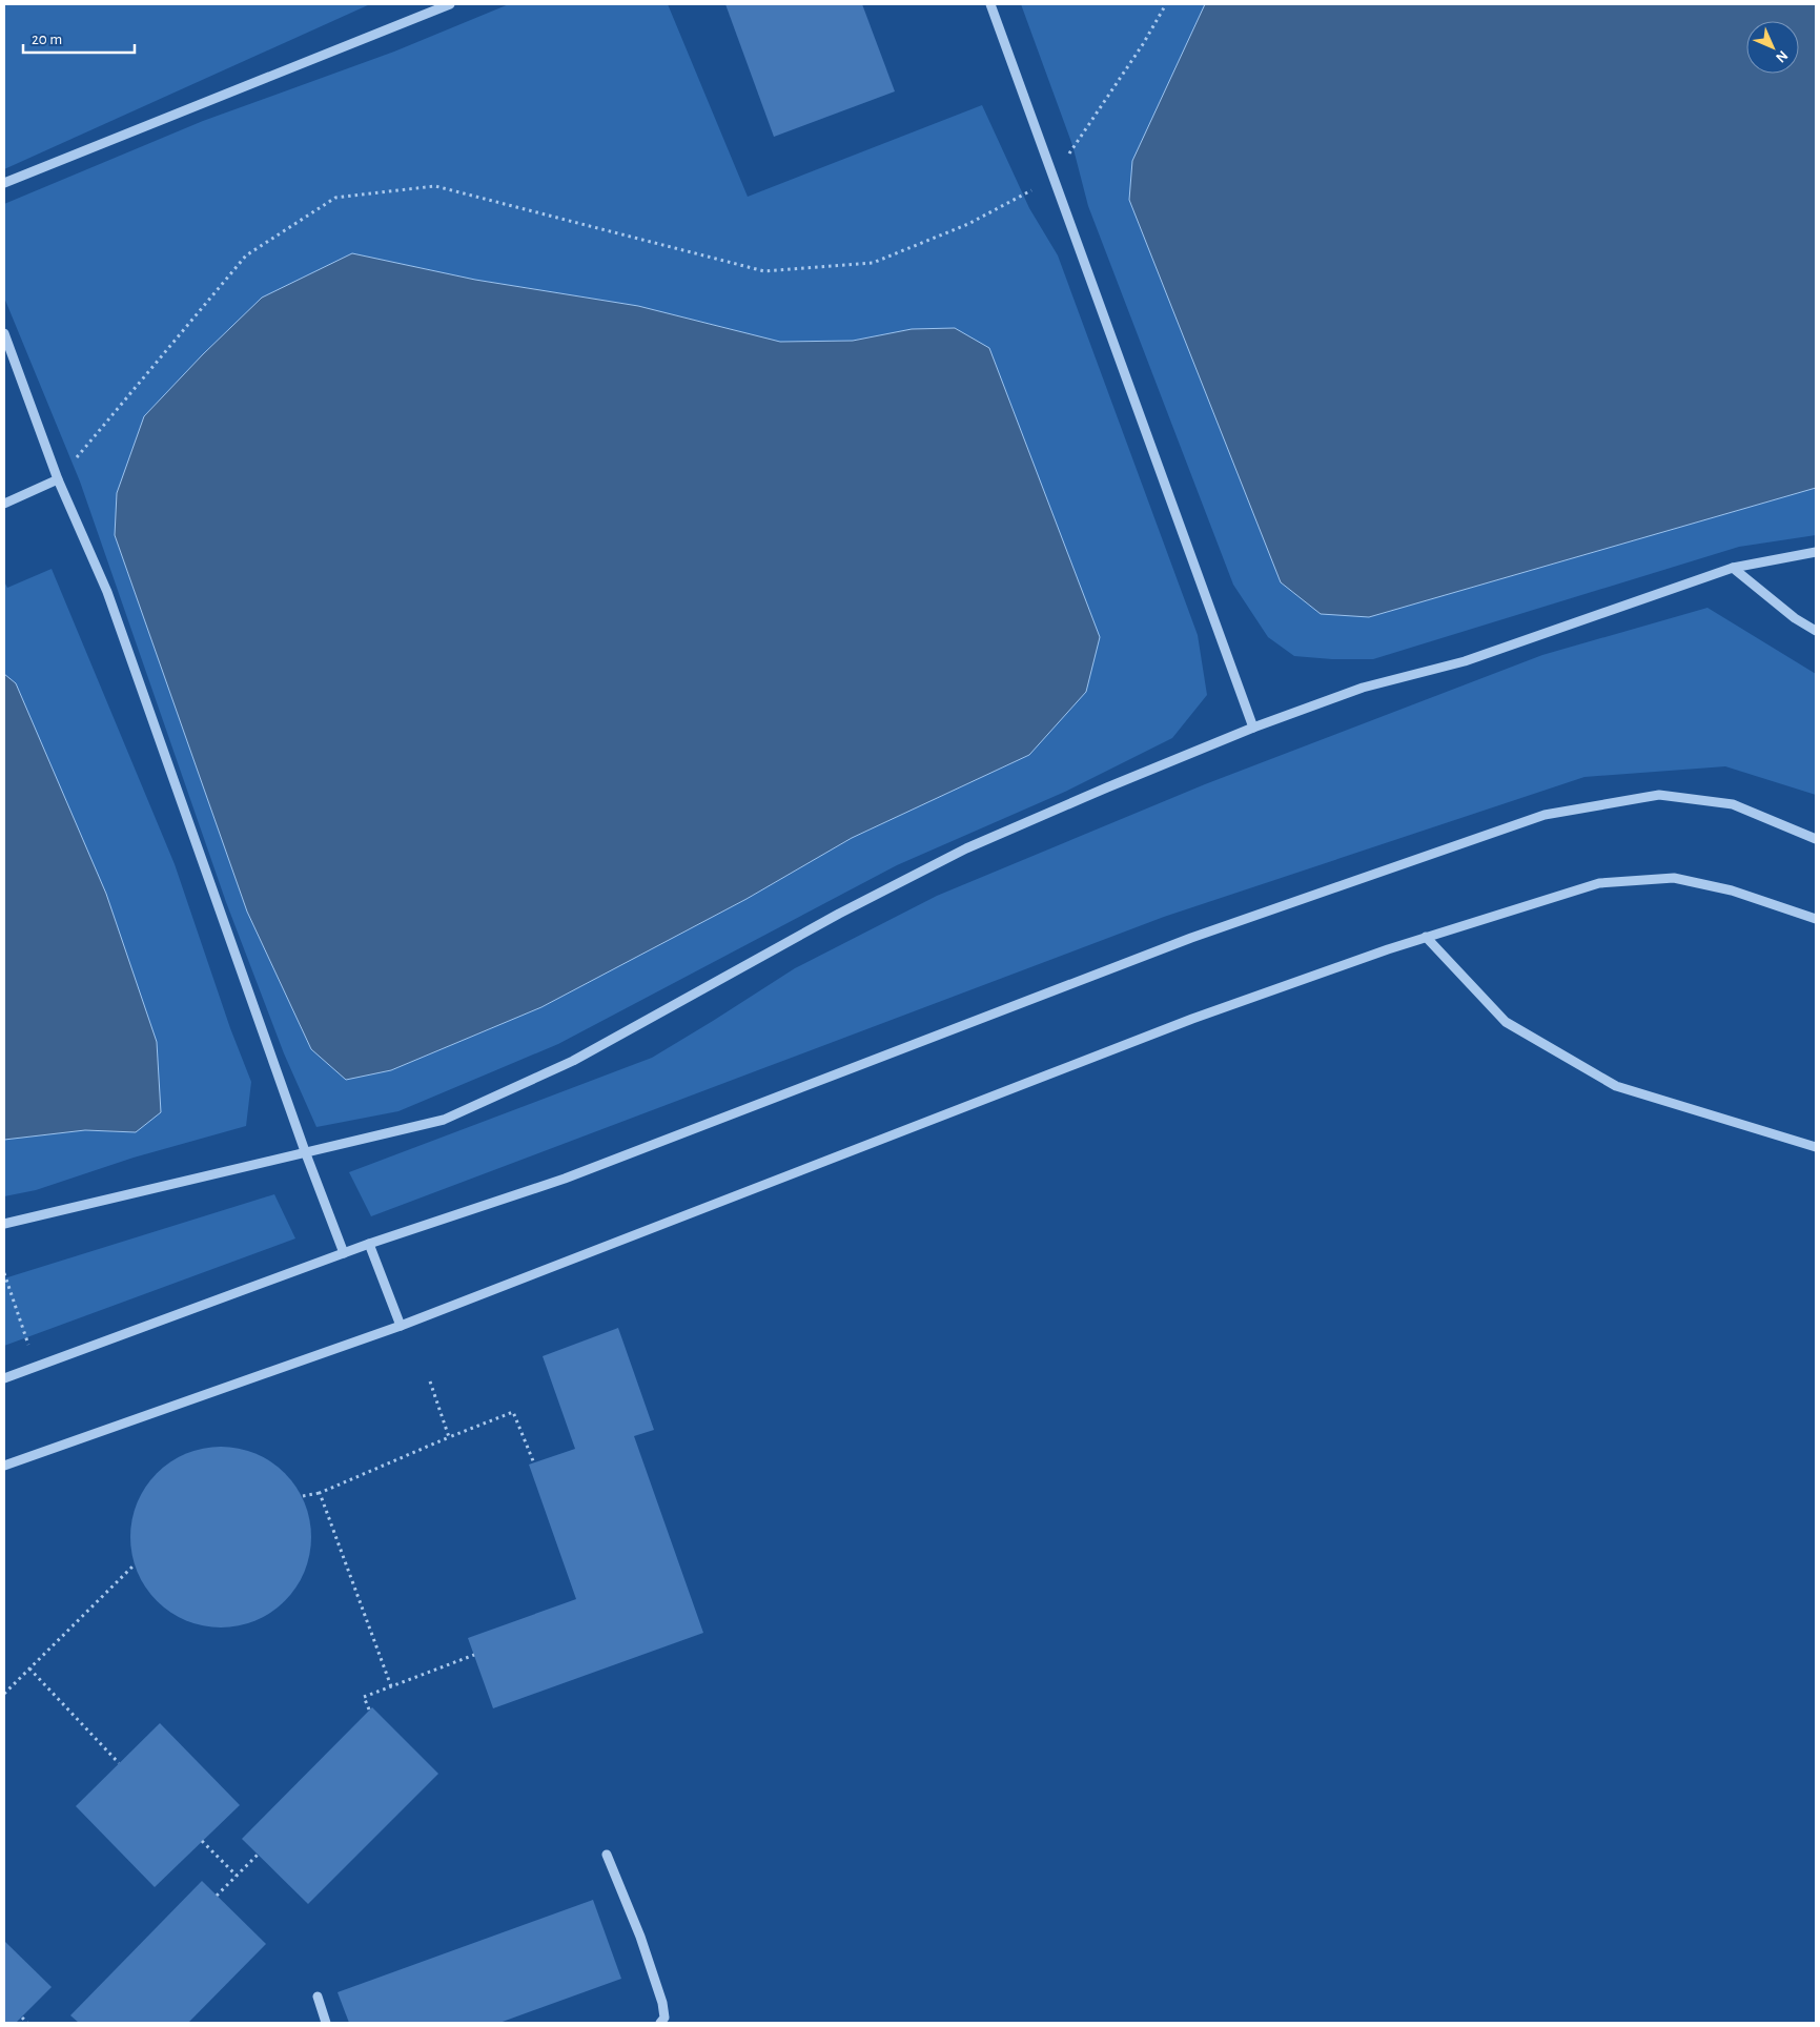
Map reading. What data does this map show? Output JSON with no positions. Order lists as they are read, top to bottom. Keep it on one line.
{"scale_bar":"20 m","north":"bottom right"}
